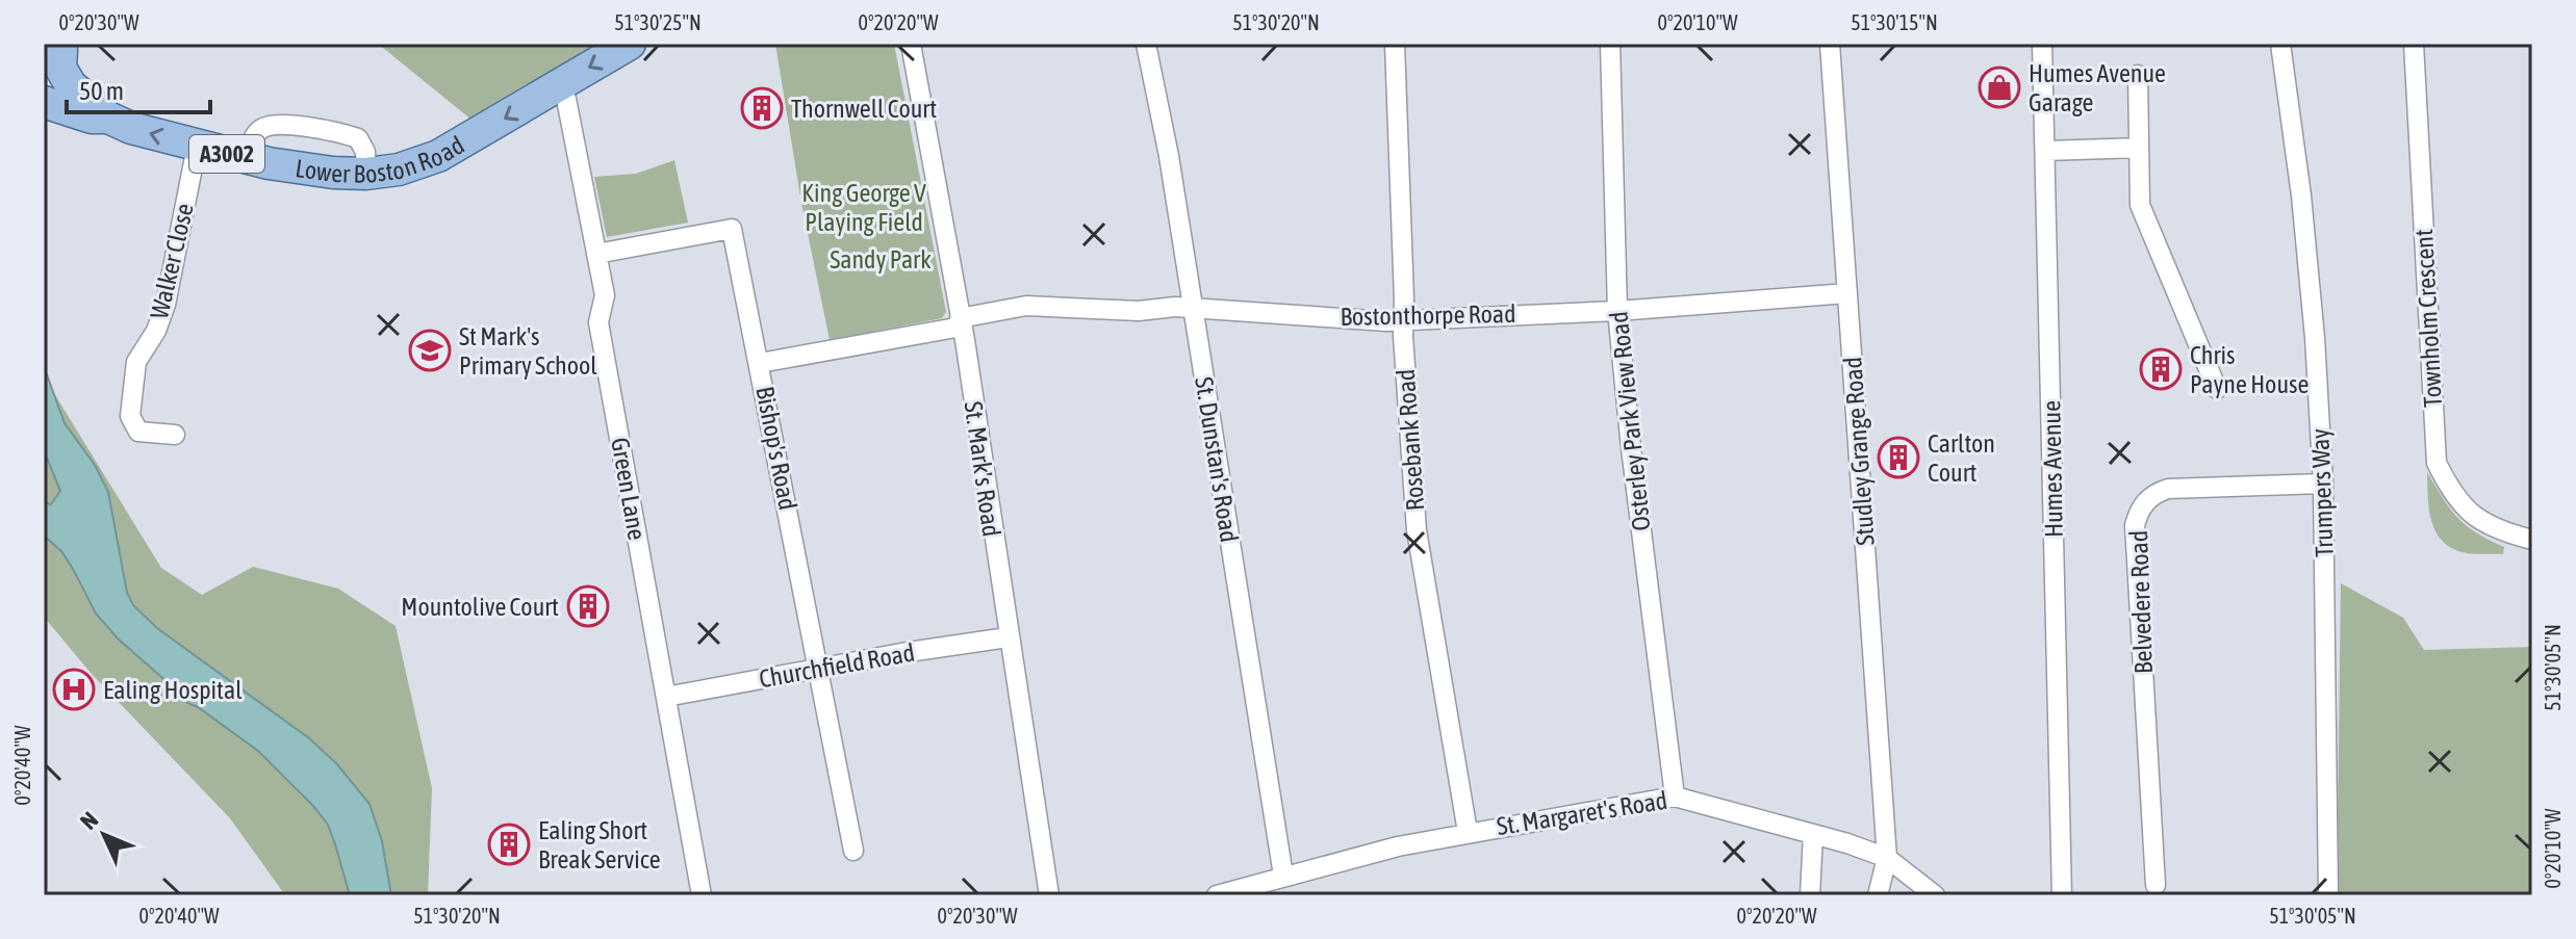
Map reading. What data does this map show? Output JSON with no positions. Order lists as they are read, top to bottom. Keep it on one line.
{"streets":{"main road":["Lower Boston Road","A3002"],"street":["Walker Close","Bostonthorpe Road","Townholm Crescent","Osterley Park View Road","Rosebank Road","Bishop's Road","Studley Grange Road","St. Dunstan's Road","St. Mark's Road","Humes Avenue","Green Lane","Trumpers Way","Belvedere Road","Churchfield Road","St. Margaret's Road"]},"crossings":[["Lower Boston Road","Walker Close"],["Lower Boston Road","Green Lane"],["Bostonthorpe Road","Osterley Park View Road"],["Bostonthorpe Road","Rosebank Road"],["Bostonthorpe Road","Bishop's Road"],["Bostonthorpe Road","Studley Grange Road"],["Bostonthorpe Road","St. Dunstan's Road"],["Bostonthorpe Road","St. Mark's Road"],["Osterley Park View Road","St. Margaret's Road"],["Rosebank Road","St. Margaret's Road"],["Bishop's Road","Green Lane"],["Bishop's Road","Churchfield Road"],["Studley Grange Road","St. Margaret's Road"],["St. Dunstan's Road","St. Margaret's Road"],["St. Mark's Road","Churchfield Road"],["Green Lane","Churchfield Road"],["Trumpers Way","Belvedere Road"]],"one_way":["Lower Boston Road"],"parks":["King George V Playing Field","Sandy Park"],"places":{"shop":["Humes Avenue Garage"],"building":["Thornwell Court","Chris Payne House","Carlton Court","Mountolive Court","Ealing Short Break Service"],"school or university":["St Mark's Primary School"],"hospital":["Ealing Hospital"]},"scale_bar":"50 m","north":"top left","coordinates":["0°20'30\"W","51°30'25\"N","0°20'20\"W","51°30'20\"N","0°20'10\"W","51°30'15\"N","51°30'05\"N","0°20'40\"W"]}
